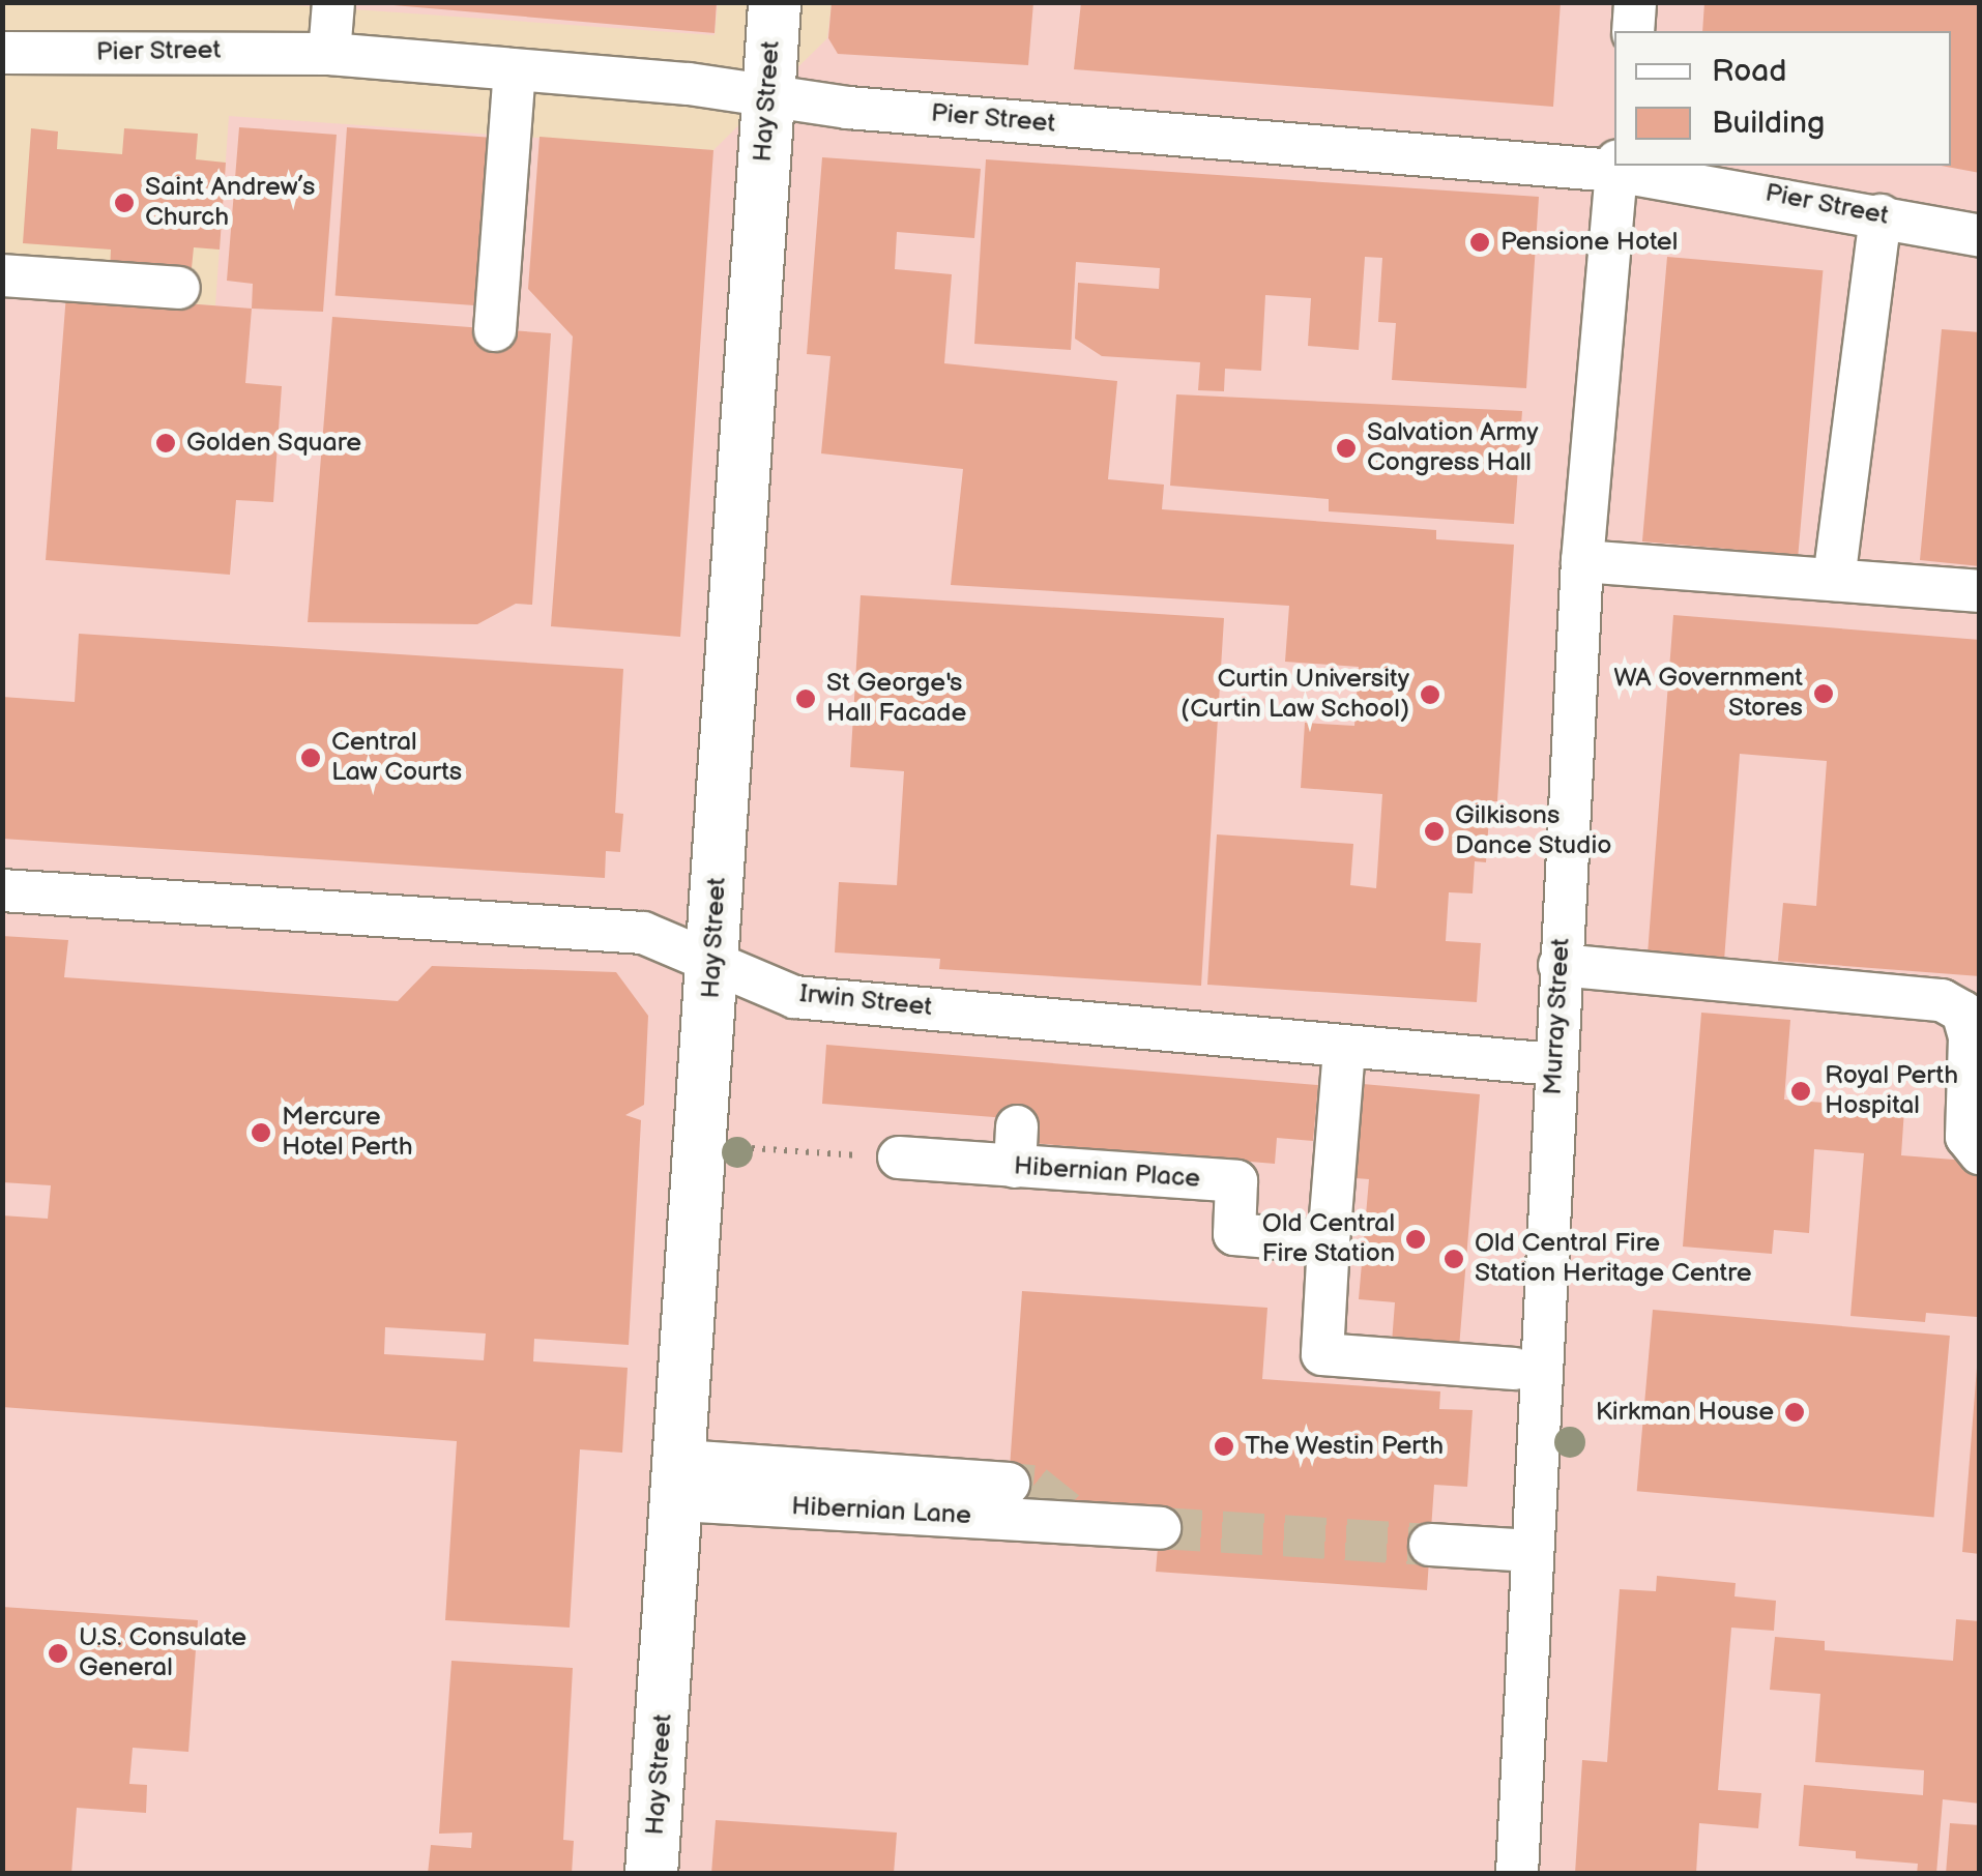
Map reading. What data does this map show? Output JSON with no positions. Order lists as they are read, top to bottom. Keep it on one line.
{"streets":{"main road":["Hay Street"],"street":["Pier Street","Irwin Street","Murray Street","Hibernian Place","Hibernian Lane"]},"crossings":[["Pier Street","Hay Street"],["Pier Street","Murray Street"],["Hay Street","Irwin Street"],["Hay Street","Hibernian Lane"],["Irwin Street","Murray Street"]],"places":["Saint Andrew’s Church","Pensione Hotel","Golden Square","Salvation Army Congress Hall","WA Government Stores","Curtin University (Curtin Law School)","St George's Hall Facade","Central Law Courts","Gilkisons Dance Studio","Royal Perth Hospital","Mercure Hotel Perth","Old Central Fire Station","Old Central Fire Station Heritage Centre","Kirkman House","The Westin Perth","U.S. Consulate General"],"legend":["Road","Building"]}
